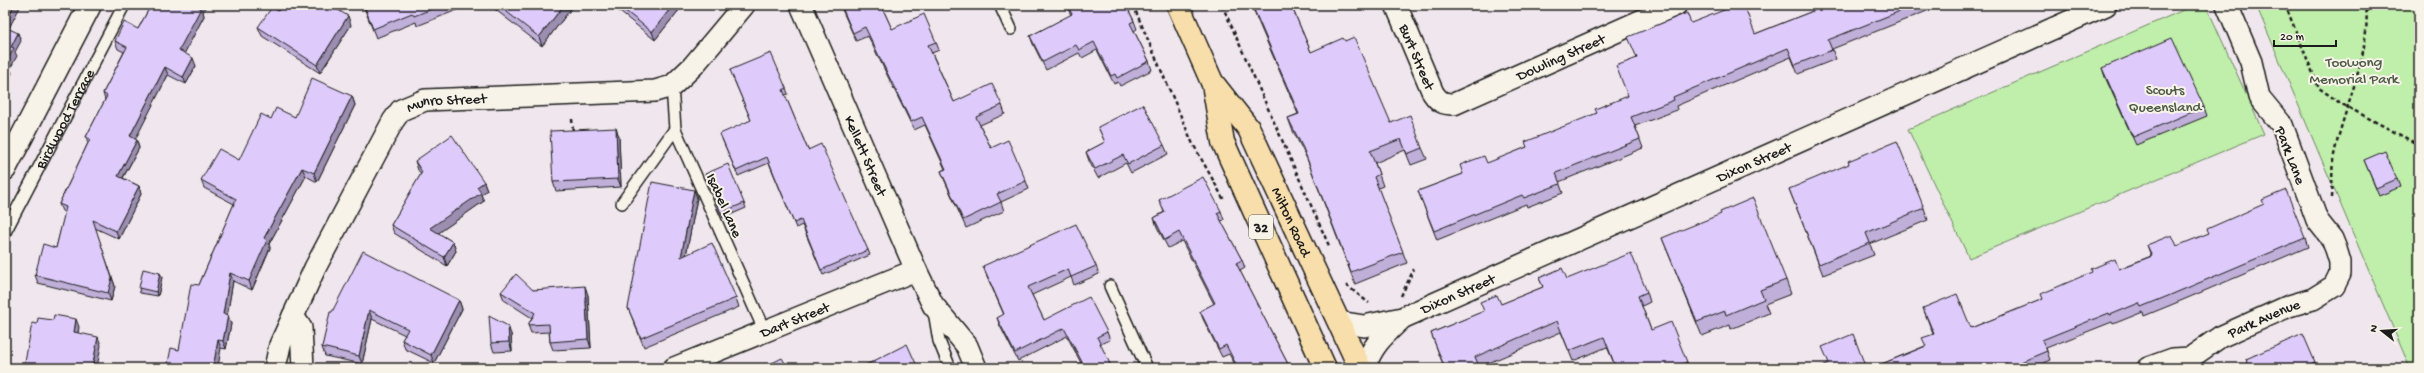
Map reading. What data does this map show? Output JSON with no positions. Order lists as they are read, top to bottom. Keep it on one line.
{"streets":{"main road":["Milton Road","32"],"street":["Burt Street","Dowling Street","Munro Street","Birdwood Terrace","Kellett Street","Park Lane","Dixon Street","Park Avenue","Dart Street"],"lane":["Isabel Lane"]},"crossings":[["Burt Street","Dowling Street"],["Munro Street","Isabel Lane"],["Kellett Street","Dart Street"],["Park Lane","Park Avenue"],["Dixon Street","Milton Road"],["Isabel Lane","Dart Street"]],"parks":["Toowong Memorial Park","Scouts Queensland"],"scale_bar":"20 m","north":"left"}
